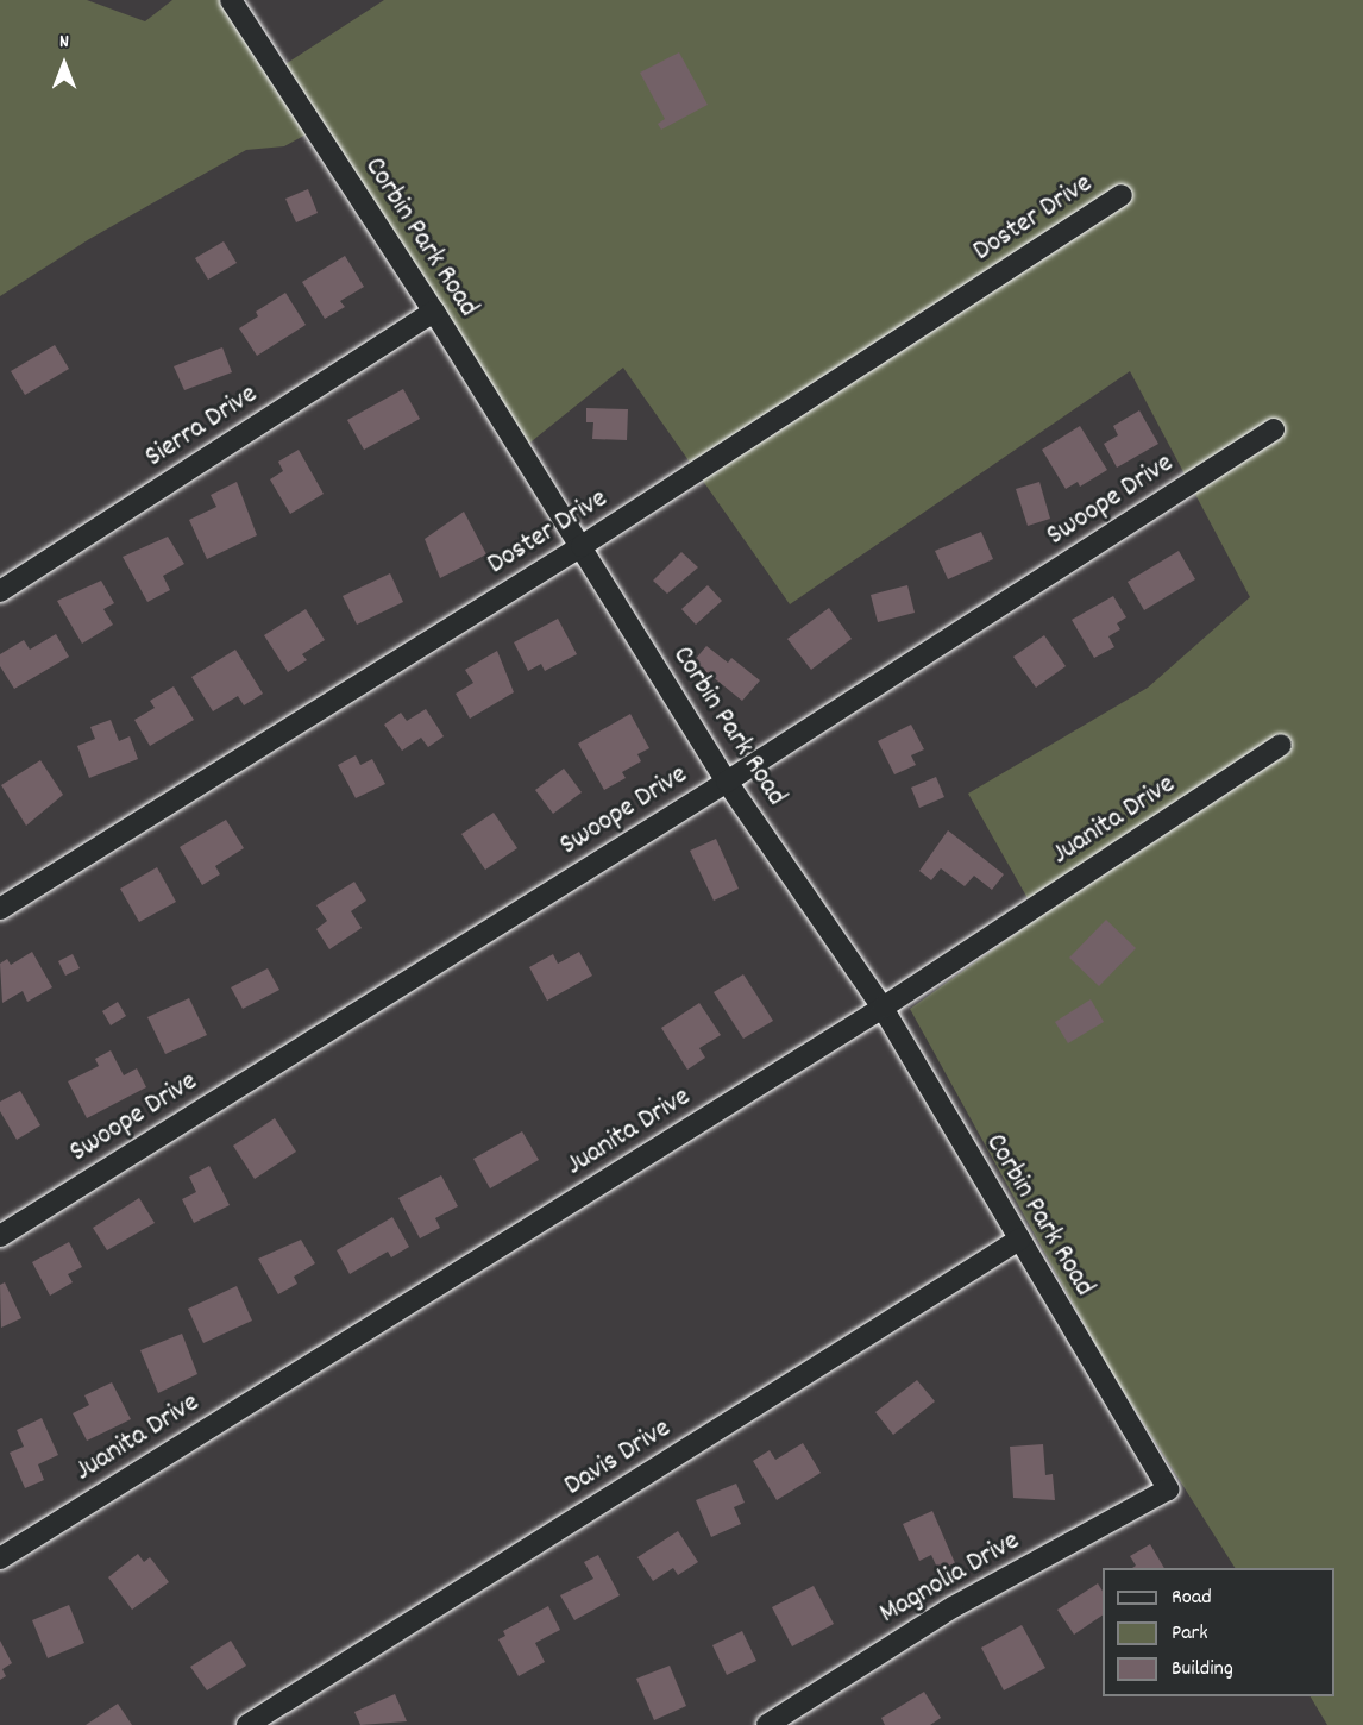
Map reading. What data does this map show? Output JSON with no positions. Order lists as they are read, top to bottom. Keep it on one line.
{"streets":{"street":["Doster Drive","Corbin Park Road","Sierra Drive","Swoope Drive","Juanita Drive","Davis Drive","Magnolia Drive"]},"crossings":[["Doster Drive","Corbin Park Road"],["Corbin Park Road","Sierra Drive"],["Corbin Park Road","Swoope Drive"],["Corbin Park Road","Juanita Drive"],["Corbin Park Road","Davis Drive"],["Corbin Park Road","Magnolia Drive"]],"legend":["Road","Park","Building"],"north":"top"}
